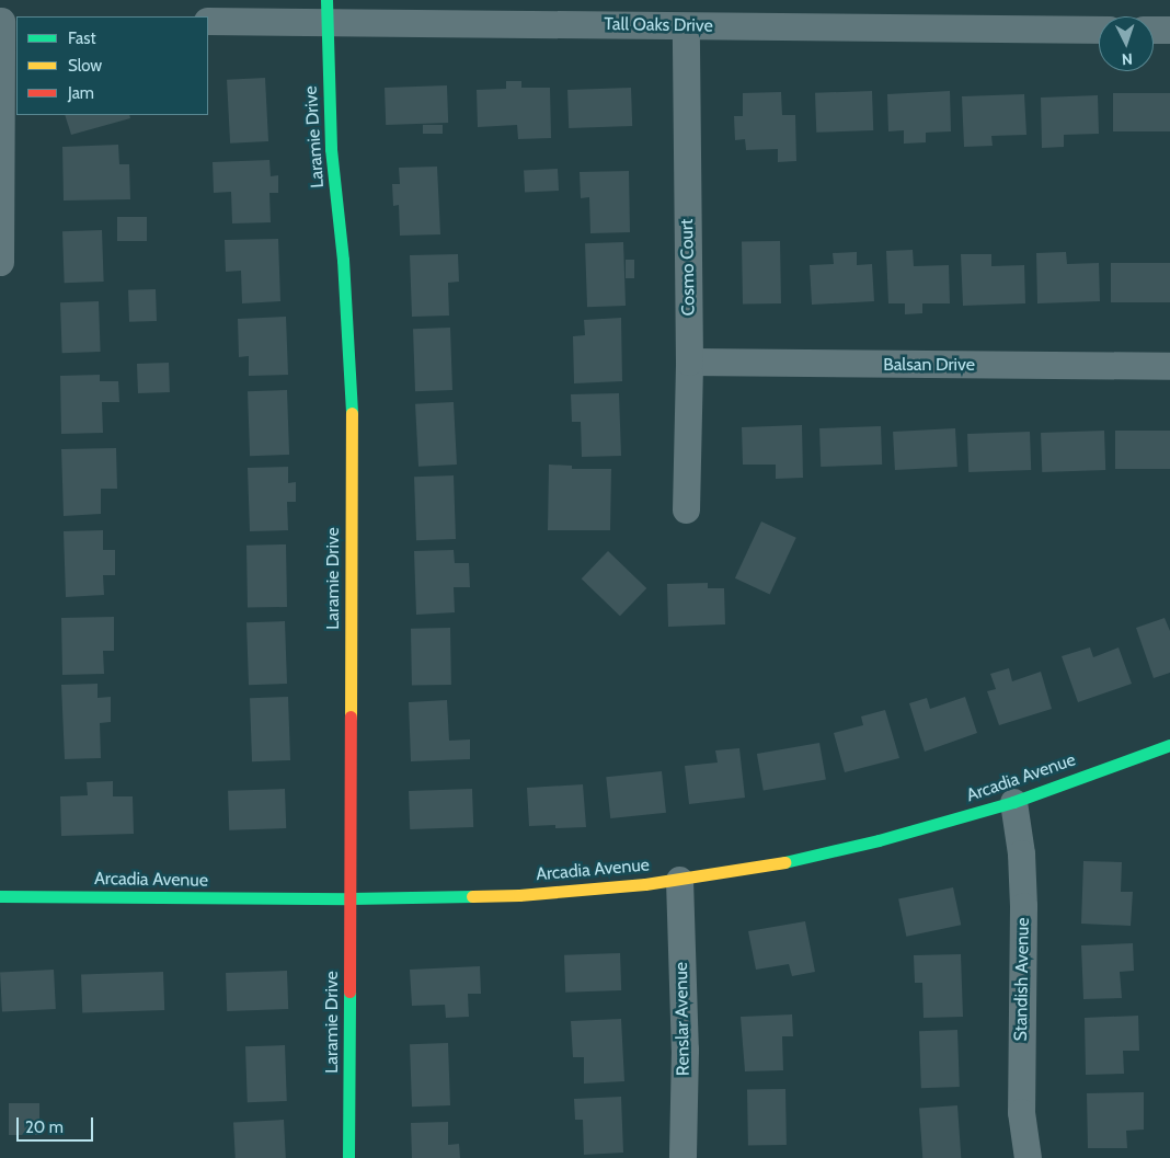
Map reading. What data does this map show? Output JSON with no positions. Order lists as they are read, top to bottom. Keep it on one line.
{"streets":{"street":["Tall Oaks Drive","Laramie Drive","Cosmo Court","Balsan Drive","Arcadia Avenue","Standish Avenue","Renslar Avenue"]},"crossings":[["Tall Oaks Drive","Laramie Drive"],["Tall Oaks Drive","Cosmo Court"],["Laramie Drive","Arcadia Avenue"],["Cosmo Court","Balsan Drive"],["Arcadia Avenue","Standish Avenue"],["Arcadia Avenue","Renslar Avenue"]],"legend":["Fast","Slow","Jam"],"scale_bar":"20 m","north":"bottom"}
